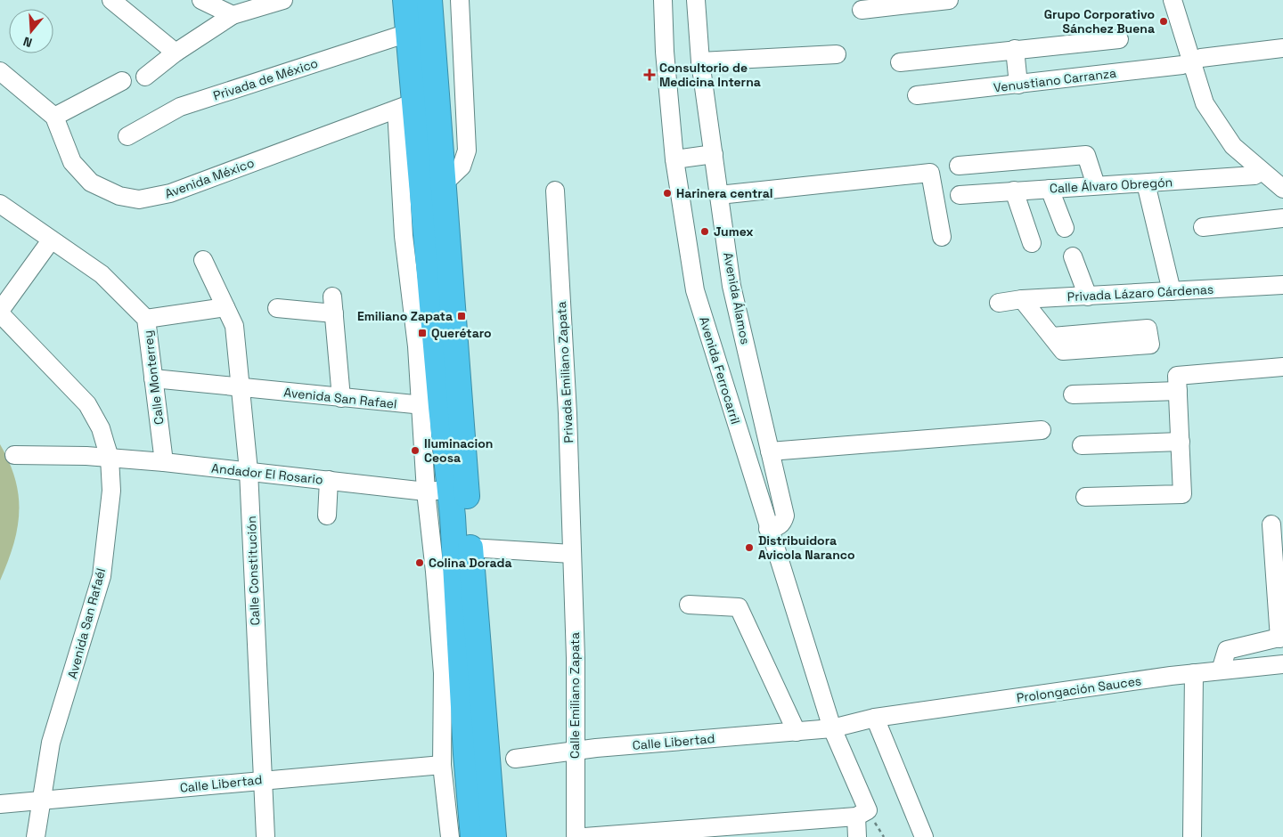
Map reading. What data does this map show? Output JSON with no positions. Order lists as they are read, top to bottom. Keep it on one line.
{"streets":{"street":["Privada de México","Venustiano Carranza","Avenida México","Calle Álvaro Obregón","Privada Lázaro Cárdenas","Avenida Álamos","Avenida Ferrocarril","Privada Emiliano Zapata","Calle Monterrey","Avenida San Rafael","Andador El Rosario","Calle Constitución","Avenida San Rafaél","Prolongación Sauces","Calle Emiliano Zapata","Calle Libertad"]},"crossings":[["Avenida Álamos","Avenida Ferrocarril"],["Avenida Ferrocarril","Prolongación Sauces"],["Avenida Ferrocarril","Calle Libertad"],["Privada Emiliano Zapata","Calle Emiliano Zapata"],["Calle Monterrey","Andador El Rosario"],["Avenida San Rafael","Calle Constitución"],["Andador El Rosario","Calle Constitución"],["Andador El Rosario","Avenida San Rafaél"],["Calle Constitución","Calle Libertad"],["Avenida San Rafaél","Calle Libertad"],["Prolongación Sauces","Calle Libertad"],["Calle Emiliano Zapata","Calle Libertad"]],"places":{"other":["Grupo Corporativo Sánchez Buena","Harinera central","Jumex","Iluminacion Ceosa","Distribuidora Avicola Naranco","Colina Dorada"],"health":["Consultorio de Medicina Interna"],"transit":["Emiliano Zapata","Querétaro"]},"north":"bottom"}
